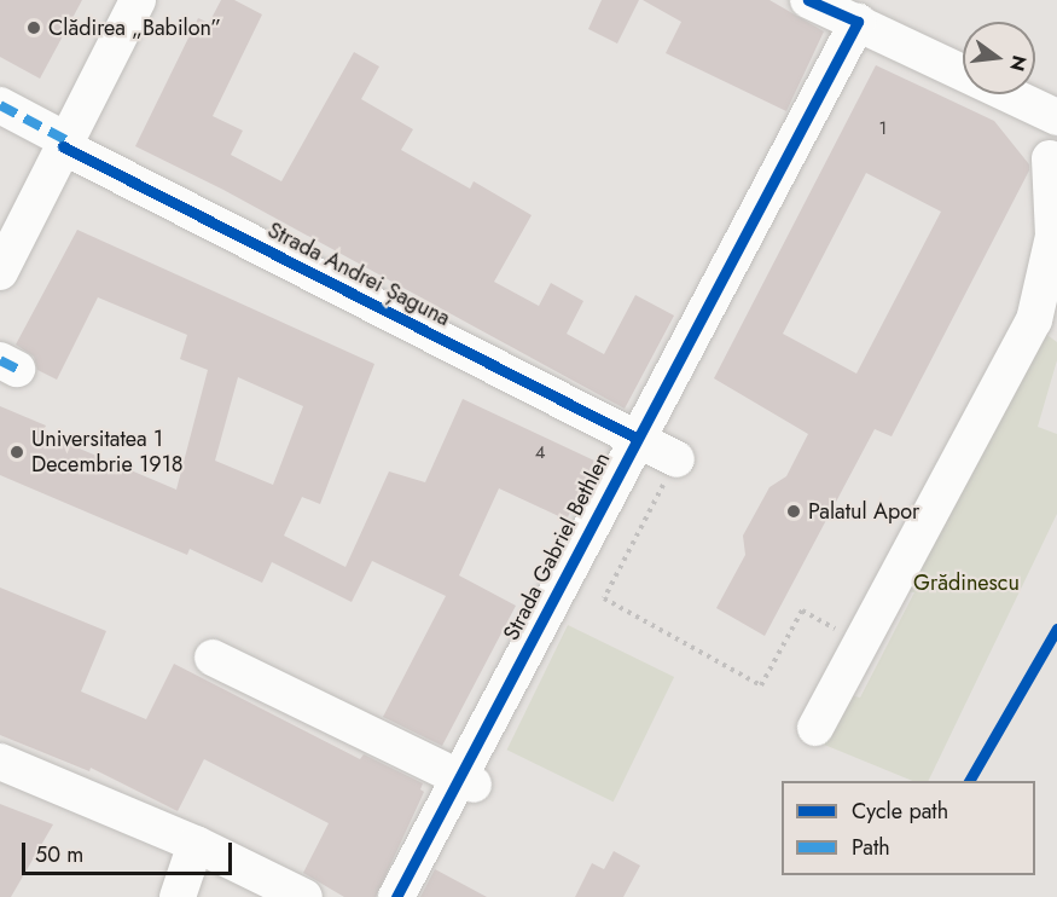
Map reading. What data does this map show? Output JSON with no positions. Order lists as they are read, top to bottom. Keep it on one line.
{"streets":{"street":["Strada Andrei Șaguna","Strada Gabriel Bethlen"]},"crossings":[["Strada Andrei Șaguna","Strada Gabriel Bethlen"]],"parks":["Grădinescu"],"places":["Clădirea „Babilon”","Universitatea 1 Decembrie 1918","Palatul Apor"],"house_numbers":["1","4"],"legend":["Cycle path","Path"],"scale_bar":"50 m","north":"right"}
